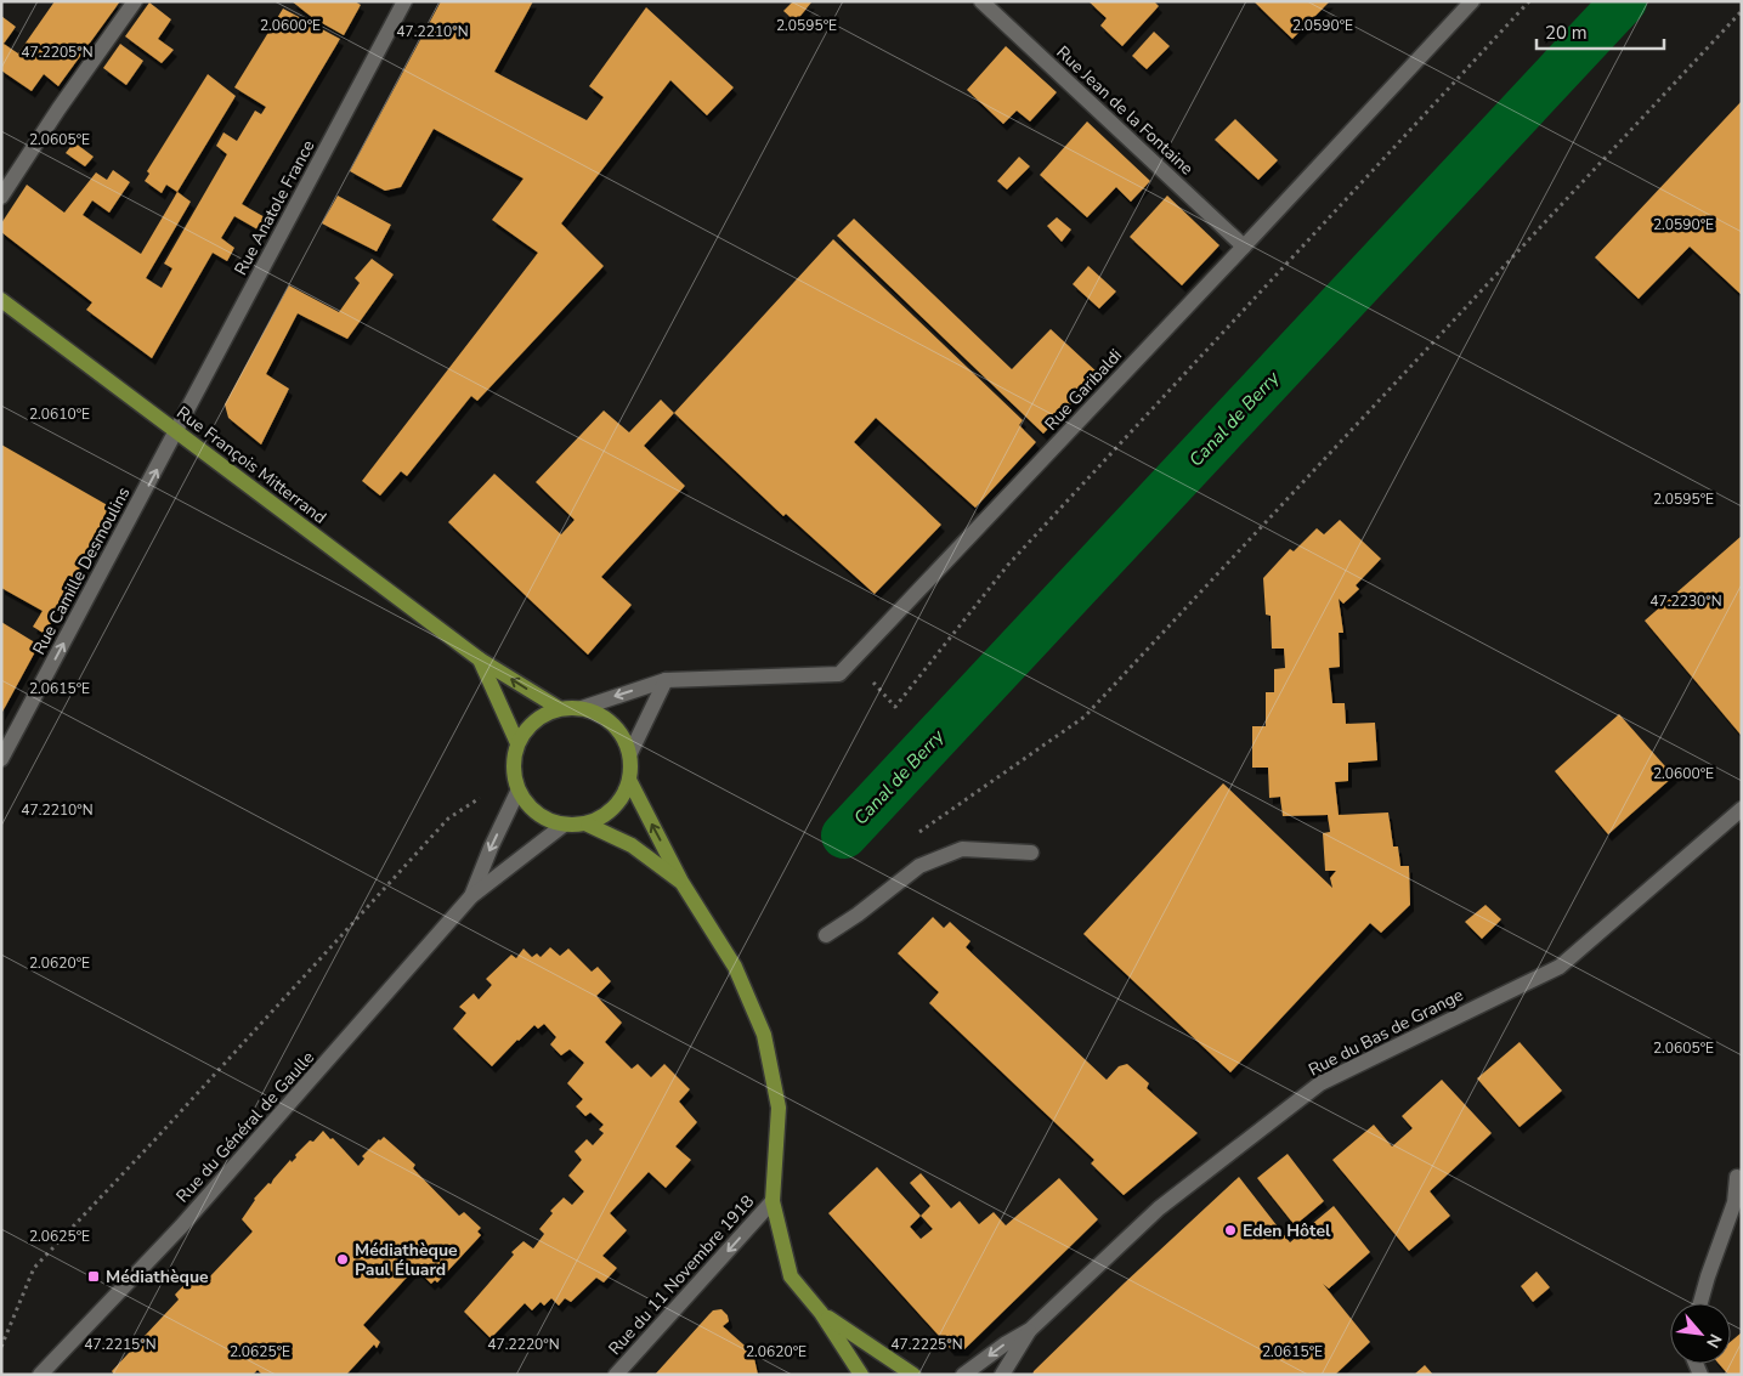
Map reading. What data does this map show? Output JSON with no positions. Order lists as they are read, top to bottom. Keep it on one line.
{"streets":{"main road":["Rue François Mitterrand"],"street":["Rue Jean de la Fontaine","Rue Anatole France","Rue Garibaldi","Rue Camille Desmoulins","Rue du Bas de Grange","Rue du Général de Gaulle","Rue du 11 Novembre 1918"]},"crossings":[["Rue Jean de la Fontaine","Rue Garibaldi"],["Rue Anatole France","Rue François Mitterrand"],["Rue Anatole France","Rue Camille Desmoulins"],["Rue Garibaldi","Rue François Mitterrand"],["Rue Garibaldi","Rue du Général de Gaulle"],["Rue François Mitterrand","Rue Camille Desmoulins"],["Rue François Mitterrand","Rue du Général de Gaulle"]],"one_way":["Rue Camille Desmoulins","Rue du 11 Novembre 1918"],"water":["Canal de Berry"],"places":{"other":["Eden Hôtel","Médiathèque Paul Éluard"],"transit":["Médiathèque"]},"scale_bar":"20 m","north":"bottom right","coordinates":["2.0600°E","2.0595°E","2.0590°E","47.2210°N","47.2205°N","2.0605°E","2.0610°E","47.2230°N","2.0615°E","2.0620°E","2.0625°E","47.2215°N","47.2220°N","47.2225°N"]}
